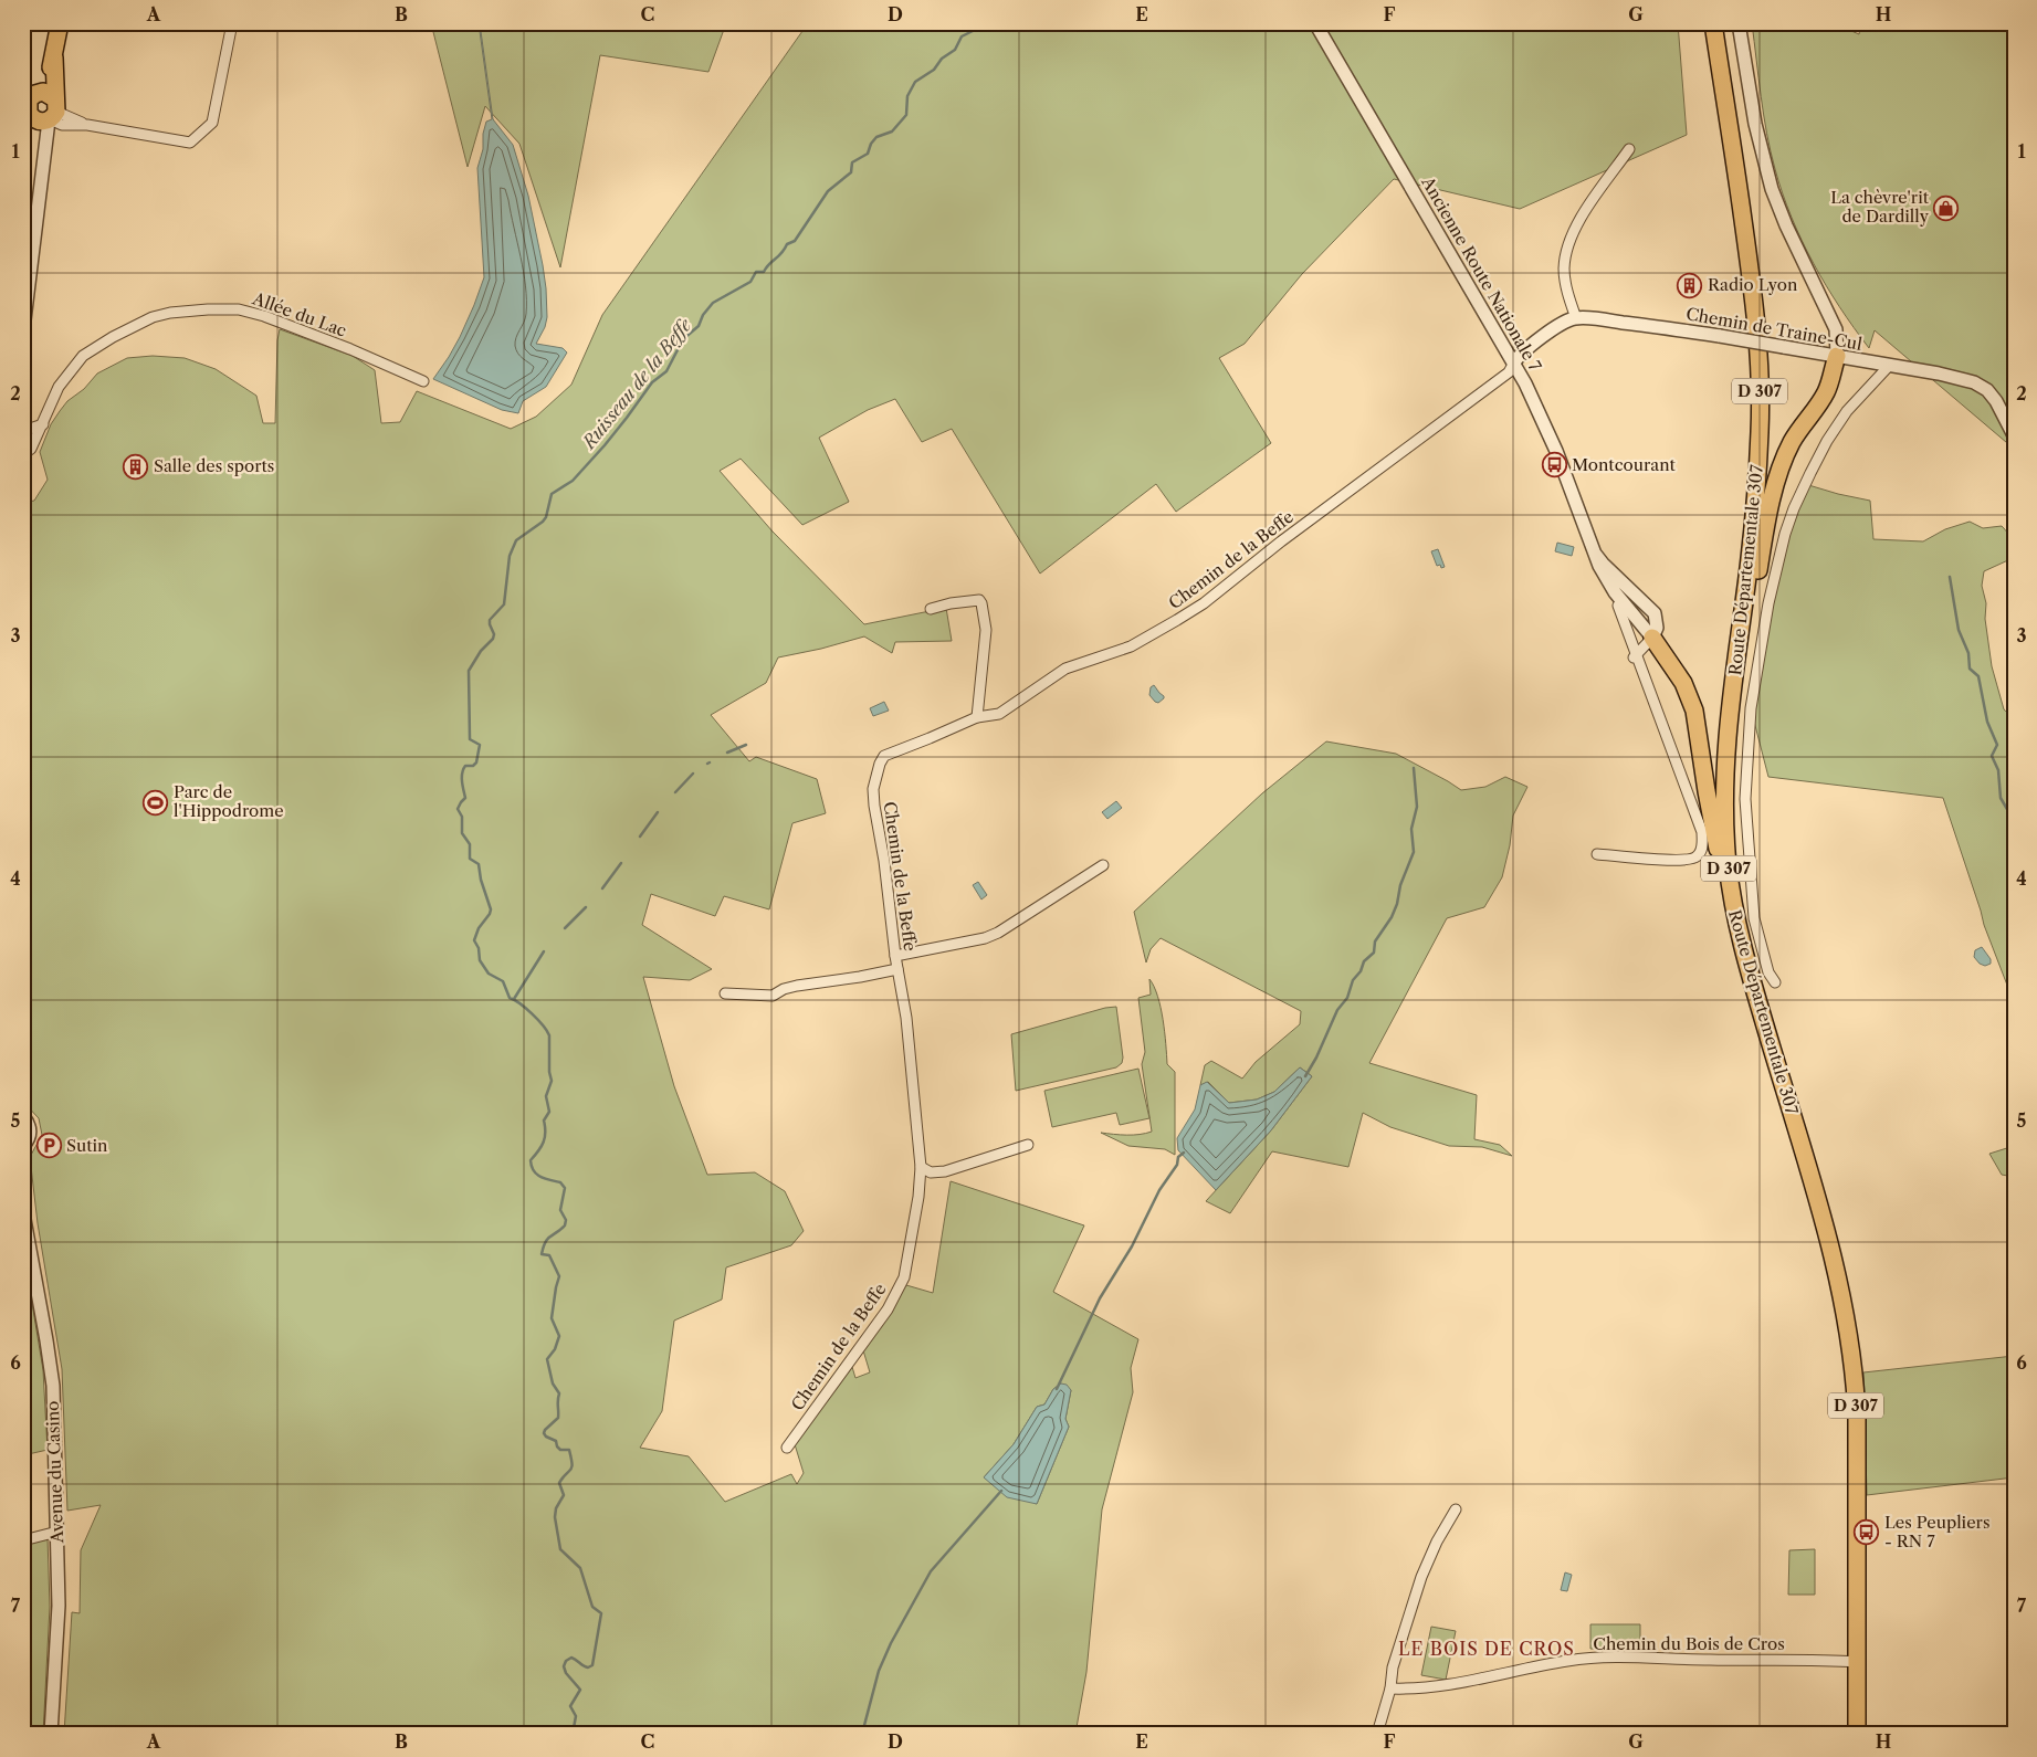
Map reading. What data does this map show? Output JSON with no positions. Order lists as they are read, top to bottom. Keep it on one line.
{"streets":{"main road":["D 307","Route Départementale 307"],"street":["Ancienne Route Nationale 7","Allée du Lac","Chemin de Traine-Cul","Chemin de la Beffe","Avenue du Casino","Chemin du Bois de Cros"]},"crossings":[["Ancienne Route Nationale 7","Chemin de Traine-Cul"],["Ancienne Route Nationale 7","Chemin de la Beffe"],["Chemin de Traine-Cul","Chemin de la Beffe"],["Route Départementale 307","Chemin du Bois de Cros"]],"districts":["LE BOIS DE CROS"],"water":["Ruisseau de la Beffe"],"places":{"shop":["La chèvre'rit de Dardilly"],"building":["Radio Lyon","Salle des sports"],"bus stop":["Montcourant","Les Peupliers - RN 7"],"sports":["Parc de l'Hippodrome"],"parking":["Sutin"]},"grid":{"columns":["A","B","C","D","E","F","G","H"],"rows":["1","2","3","4","5","6","7"]}}
